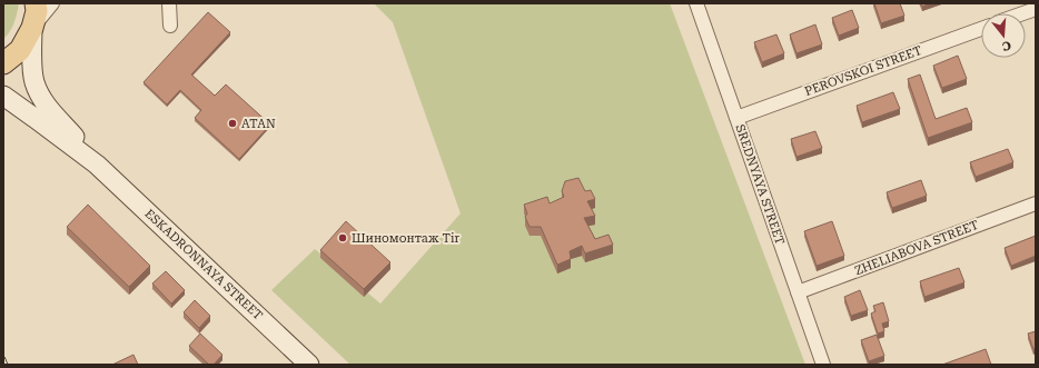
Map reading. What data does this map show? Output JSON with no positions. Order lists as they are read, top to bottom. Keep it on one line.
{"streets":{"main road":["ESKADRONNAYA STREET"],"street":["PEROVSKOI STREET","SREDNYAYA STREET","ZHELIABOVA STREET"]},"crossings":[["PEROVSKOI STREET","SREDNYAYA STREET"],["SREDNYAYA STREET","ZHELIABOVA STREET"]],"places":["ATAN","Шиномонтаж Tir"],"north":"bottom"}
